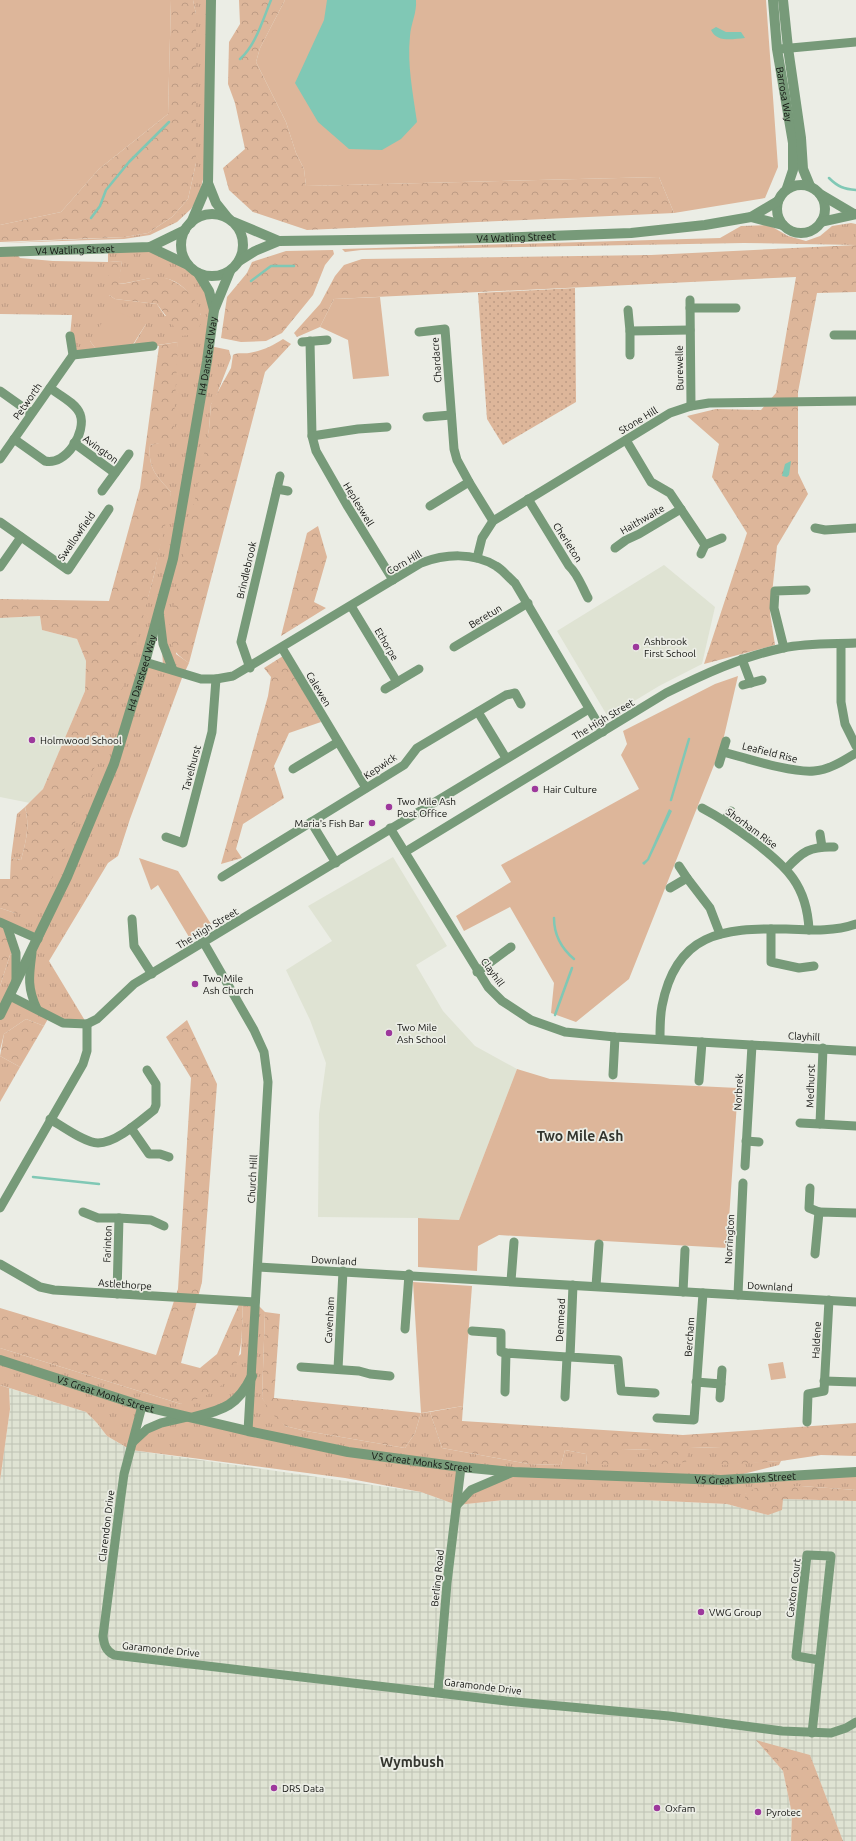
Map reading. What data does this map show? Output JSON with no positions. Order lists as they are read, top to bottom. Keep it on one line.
{"streets":{"street":["Barrosa Way","V4 Watling Street","H4 Dansteed Way","Chardacre","Burewelle","Petworth","Stone Hill","Avington","Hepleswell","Haithwaite","Swallowfield","Cherleton","Corn Hill","Brindlebrook","Beretun","Ethorpe","Calewen","The High Street","Leafield Rise","Kepwick","Tavelhurst","Shorham Rise","Clayhill","Medhurst","Norbrek","Church Hill","Norrington","Farinton","Downland","Astlethorpe","Cavenham","Denmead","Bercham","Haldene","V5 Great Monks Street","Clarendon Drive","Berling Road","Caxton Court","Garamonde Drive"]},"crossings":[["Barrosa Way","V4 Watling Street"],["V4 Watling Street","H4 Dansteed Way"],["H4 Dansteed Way","Corn Hill"],["Chardacre","Stone Hill"],["Burewelle","Stone Hill"],["Petworth","Avington"],["Stone Hill","Haithwaite"],["Stone Hill","Cherleton"],["Stone Hill","Corn Hill"],["Hepleswell","Corn Hill"],["Corn Hill","Brindlebrook"],["Corn Hill","Beretun"],["Corn Hill","Ethorpe"],["Corn Hill","Calewen"],["Corn Hill","The High Street"],["Corn Hill","Tavelhurst"],["Calewen","Kepwick"],["The High Street","Clayhill"],["The High Street","Church Hill"],["Clayhill","Medhurst"],["Clayhill","Norbrek"],["Church Hill","Downland"],["Church Hill","Astlethorpe"],["Church Hill","V5 Great Monks Street"],["Norrington","Downland"],["Farinton","Astlethorpe"],["Downland","Cavenham"],["Downland","Denmead"],["Downland","Bercham"],["Downland","Haldene"],["V5 Great Monks Street","Clarendon Drive"],["V5 Great Monks Street","Berling Road"],["Clarendon Drive","Garamonde Drive"],["Berling Road","Garamonde Drive"],["Caxton Court","Garamonde Drive"]],"districts":["Two Mile Ash","Wymbush"],"places":["Ashbrook First School","Holmwood School","Hair Culture","Two Mile Ash Post Office","Maria's Fish Bar","Two Mile Ash Church","Two Mile Ash School","VWG Group","DRS Data","Oxfam","Pyrotec"]}
